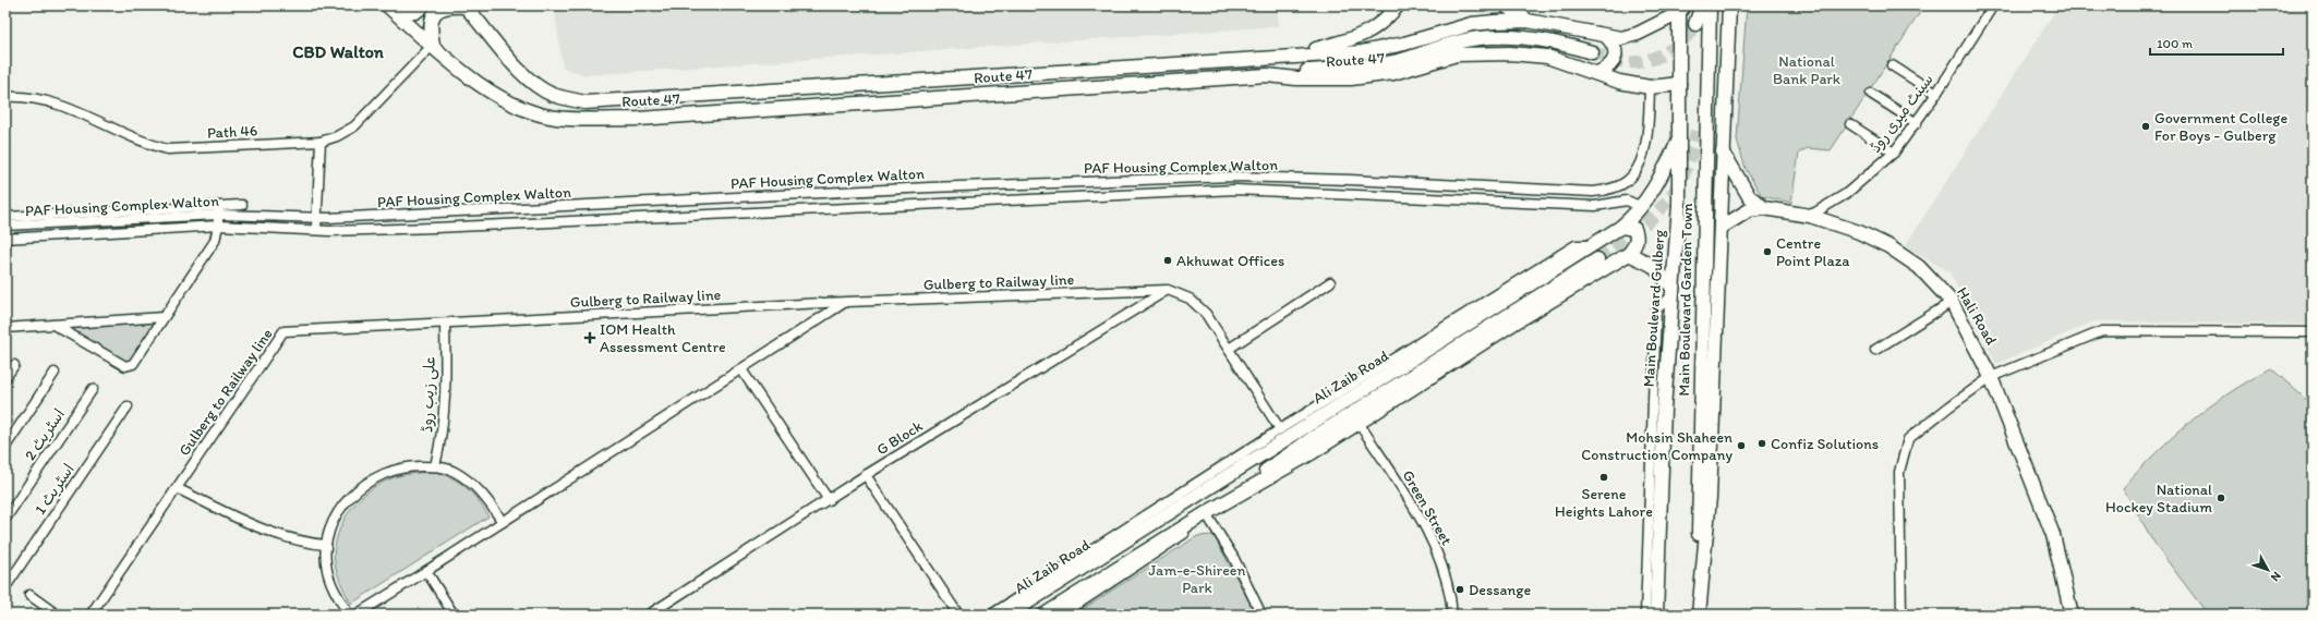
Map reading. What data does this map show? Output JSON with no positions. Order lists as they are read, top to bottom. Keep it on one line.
{"streets":{"main road":["Route 47","Main Boulevard Garden Town","Main Boulevard Gulberg","Hali Road","Ali Zaib Road"],"street":["سینٹ میری روڈ","Path 46","PAF Housing Complex Walton","Gulberg to Railway line","علی زیب روڈ","اسٹریٹ 2","G Block","اسٹریٹ 1","Green Street"]},"crossings":[["Route 47","Path 46"],["Route 47","PAF Housing Complex Walton"],["Route 47","Main Boulevard Gulberg"],["سینٹ میری روڈ","Hali Road"],["PAF Housing Complex Walton","Ali Zaib Road"],["Gulberg to Railway line","علی زیب روڈ"],["Gulberg to Railway line","G Block"],["Main Boulevard Gulberg","Ali Zaib Road"]],"districts":["CBD Walton"],"parks":["National Bank Park","Jam-e-Shireen Park"],"places":{"other":["Government College For Boys - Gulberg","Centre Point Plaza","Akhuwat Offices","Confiz Solutions","Mohsin Shaheen Construction Company","Serene Heights Lahore","National Hockey Stadium","Dessange"],"health":["IOM Health Assessment Centre"]},"scale_bar":"100 m","north":"bottom right"}
